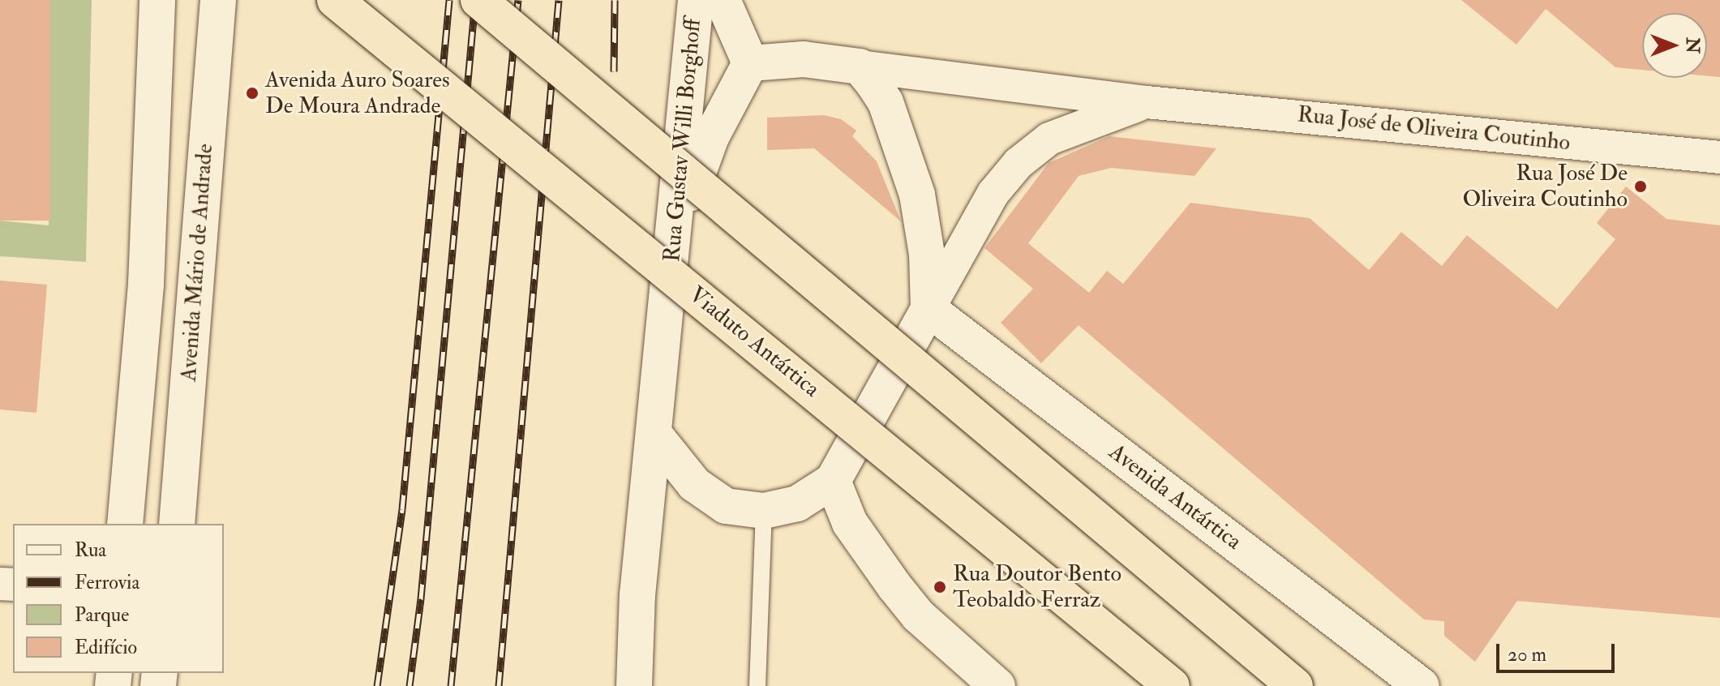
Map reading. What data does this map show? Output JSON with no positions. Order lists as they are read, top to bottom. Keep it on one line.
{"streets":{"main road":["Viaduto Antártica"],"street":["Rua José de Oliveira Coutinho","Rua Gustav Willi Borghoff","Avenida Mário de Andrade","Avenida Antártica"]},"crossings":[["Rua José de Oliveira Coutinho","Avenida Antártica"]],"places":["Avenida Auro Soares De Moura Andrade","Rua José De Oliveira Coutinho","Rua Doutor Bento Teobaldo Ferraz"],"legend":["Rua","Ferrovia","Parque","Edifício"],"scale_bar":"20 m","north":"right"}
